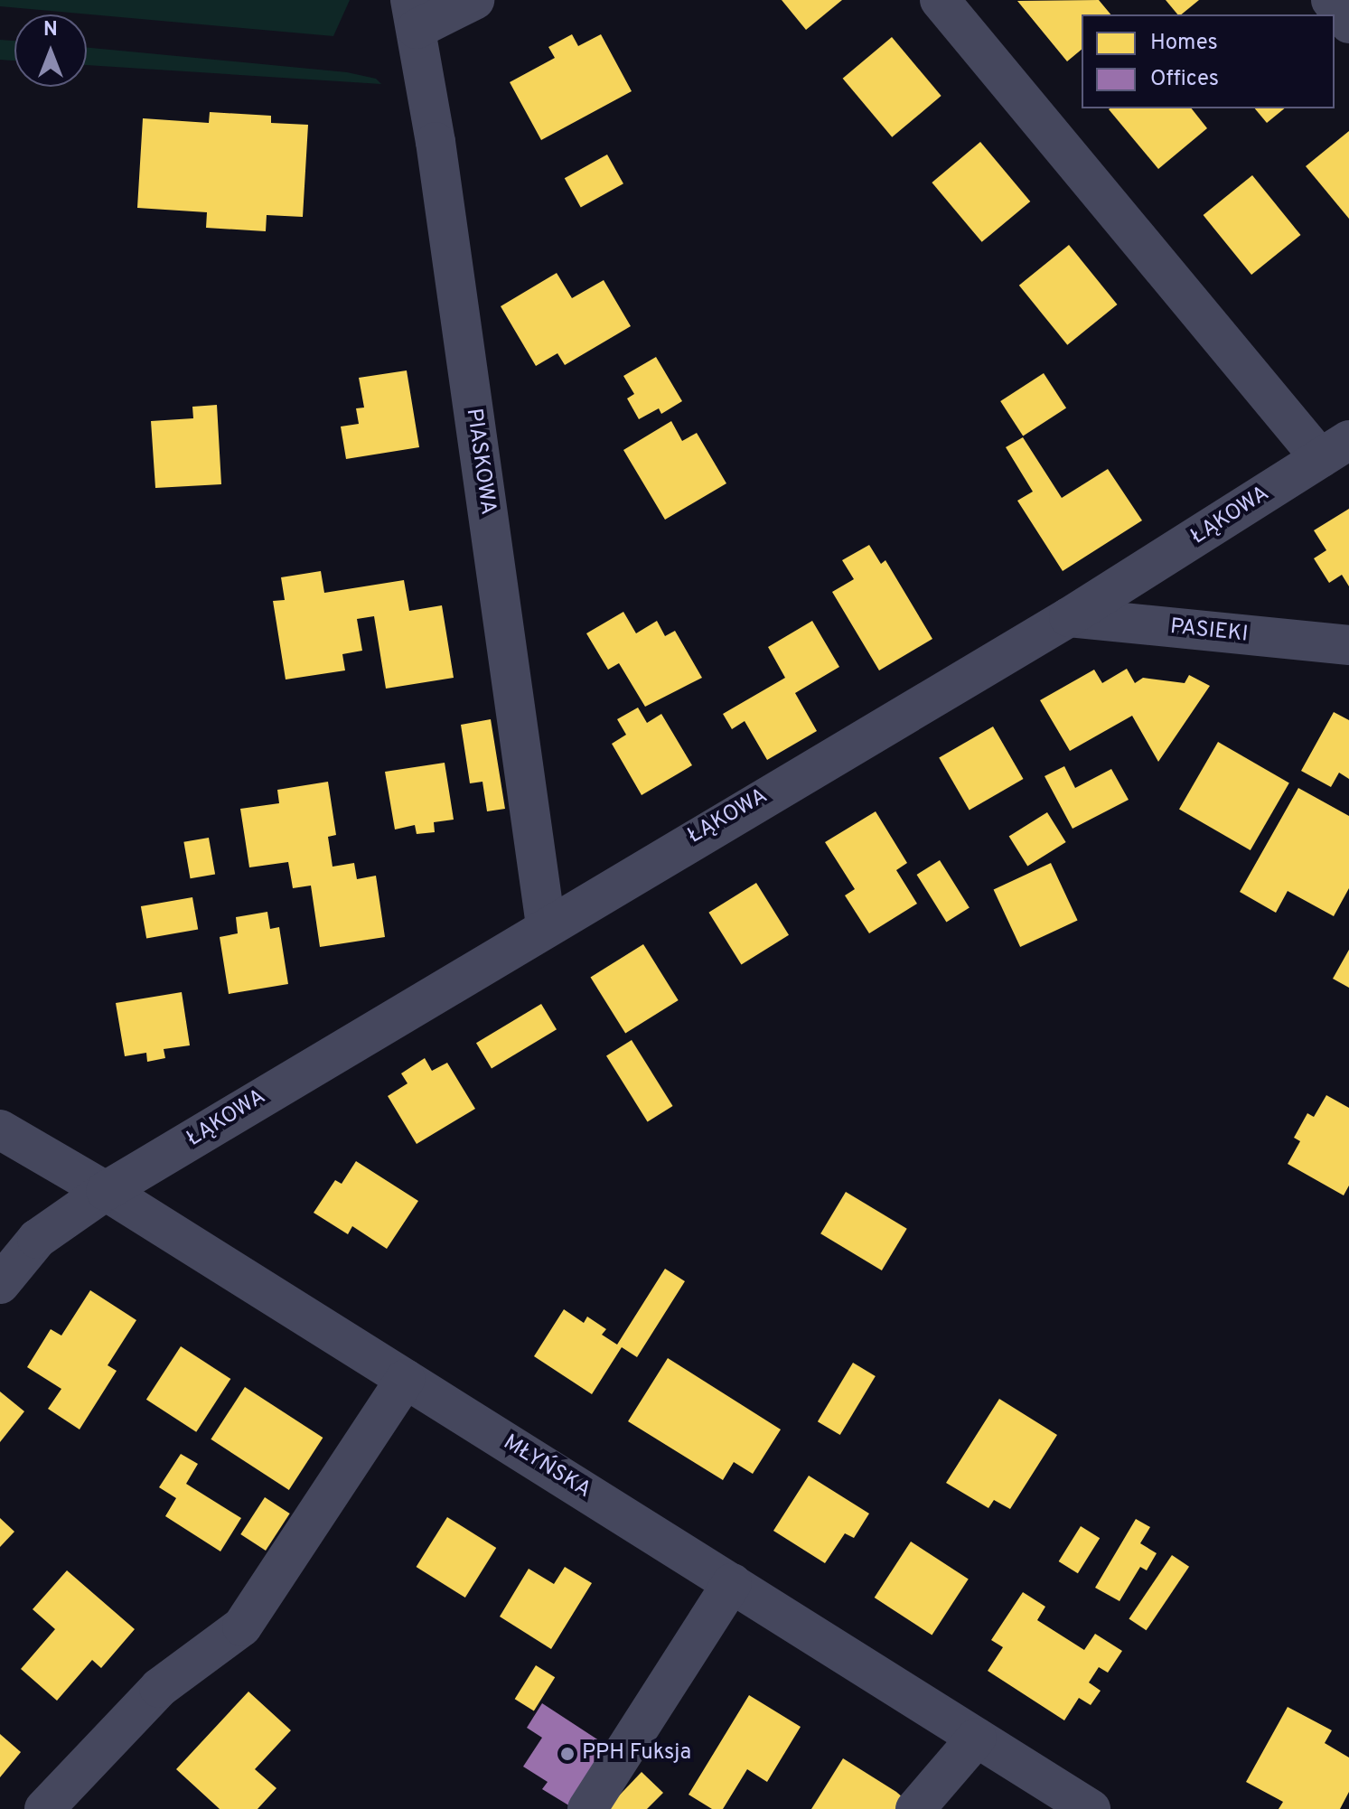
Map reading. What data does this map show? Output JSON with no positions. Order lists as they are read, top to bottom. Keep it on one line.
{"streets":{"street":["PIASKOWA","ŁĄKOWA","PASIEKI","MŁYŃSKA"]},"crossings":[["PIASKOWA","ŁĄKOWA"],["ŁĄKOWA","PASIEKI"],["ŁĄKOWA","MŁYŃSKA"]],"places":["PPH Fuksja"],"legend":["Homes","Offices"],"north":"top"}
